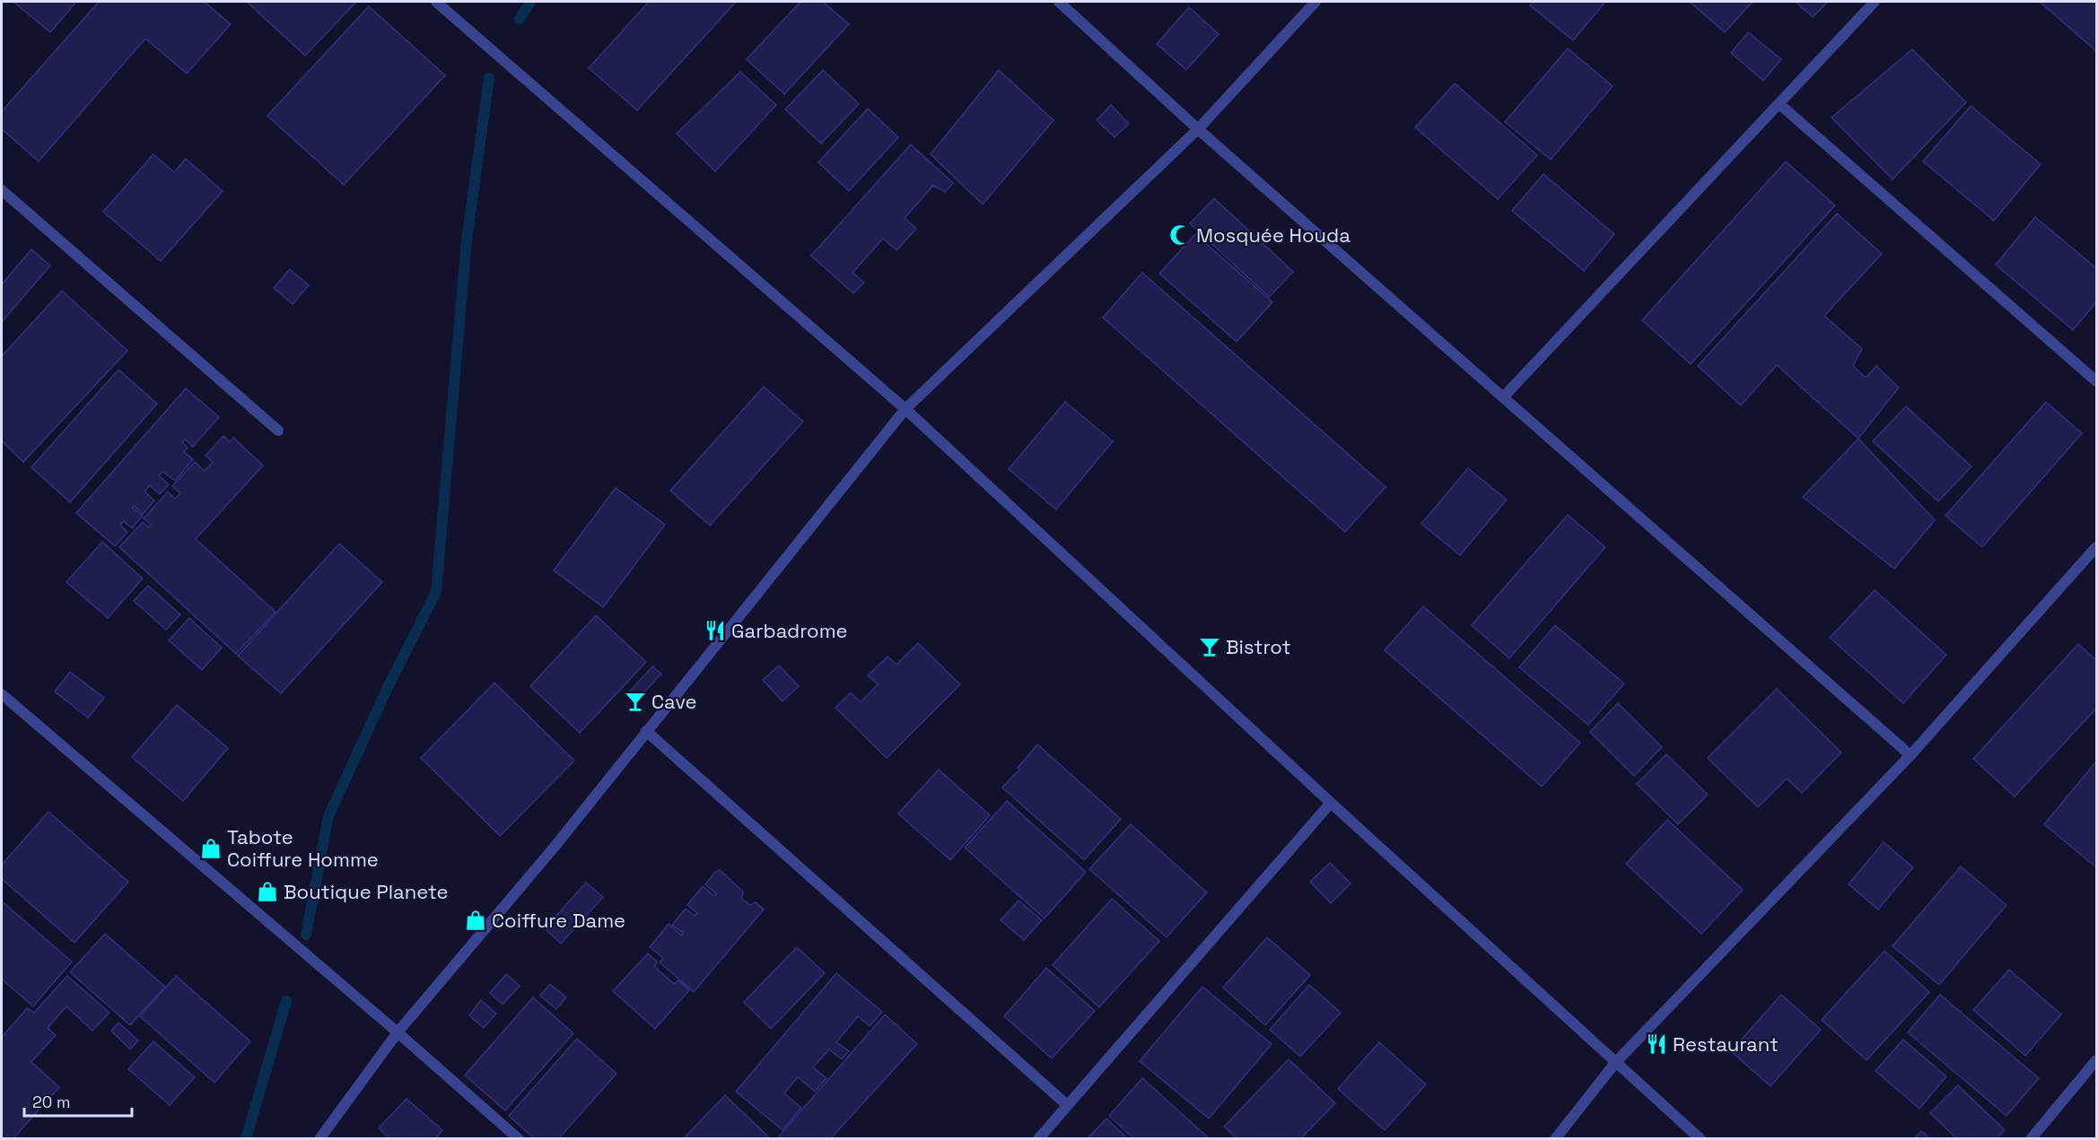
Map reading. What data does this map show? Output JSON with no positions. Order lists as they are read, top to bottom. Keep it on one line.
{"places":{"mosque":["Mosquée Houda"],"restaurant":["Garbadrome","Restaurant"],"bar":["Bistrot","Cave"],"shop":["Tabote Coiffure Homme","Boutique Planete","Coiffure Dame"]},"scale_bar":"20 m"}
